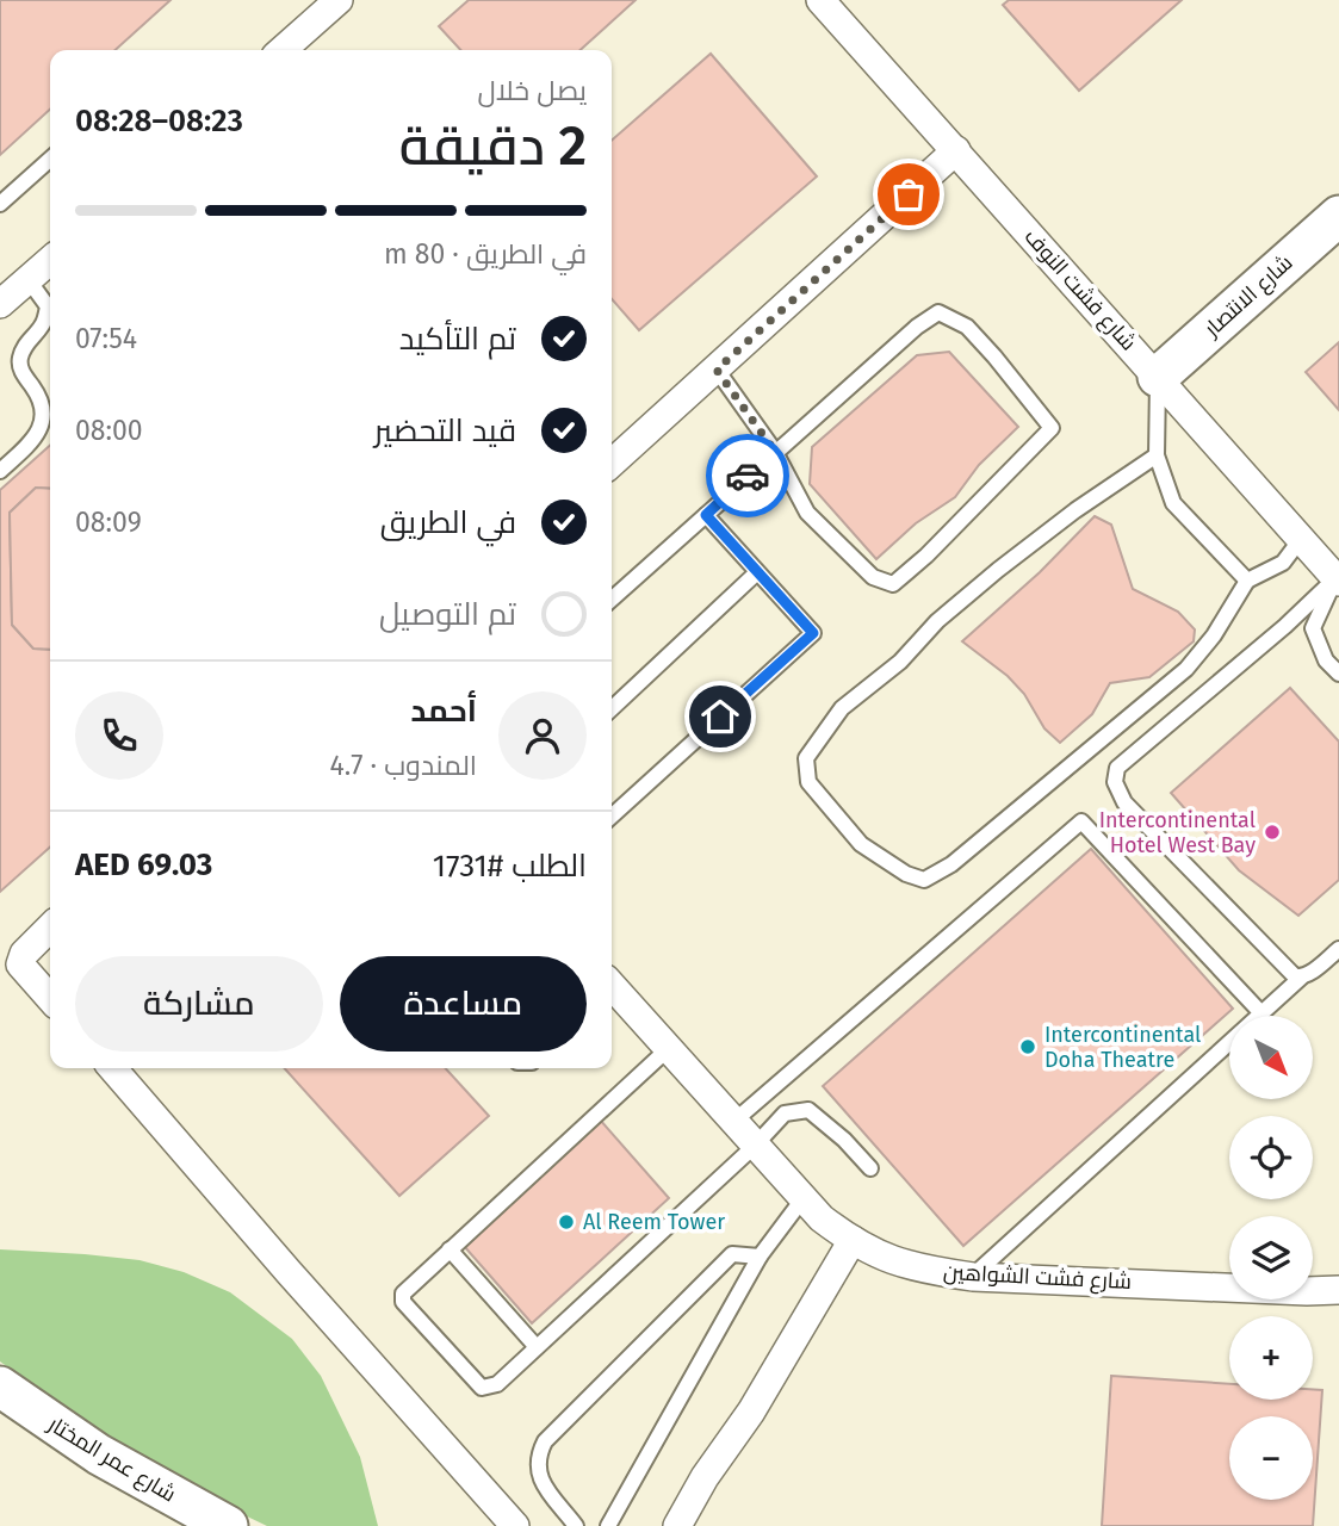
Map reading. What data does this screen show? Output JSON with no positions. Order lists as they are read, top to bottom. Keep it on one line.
{"streets":{"main road":["شارع الانتصار","شارع عمر المختار"],"street":["شارع فشت النوف","شارع فشت الشواهين"]},"crossings":[["شارع فشت النوف","شارع الانتصار"]],"places":["Intercontinental Hotel West Bay","Intercontinental Doha Theatre","Al Reem Tower"],"north":"bottom right","page":{"heading":["2 دقيقة","يصل خلال","08:23–08:28"],"panel":["أحمد","المندوب · 4.7","الطلب #1731","AED 69.03"],"bar":"في الطريق · 80 m","list":[["تم التأكيد","07:54"],["قيد التحضير","08:00"],["في الطريق","08:09"],"تم التوصيل"],"buttons":["مساعدة","مشاركة"],"map_buttons":["+","−"]}}
